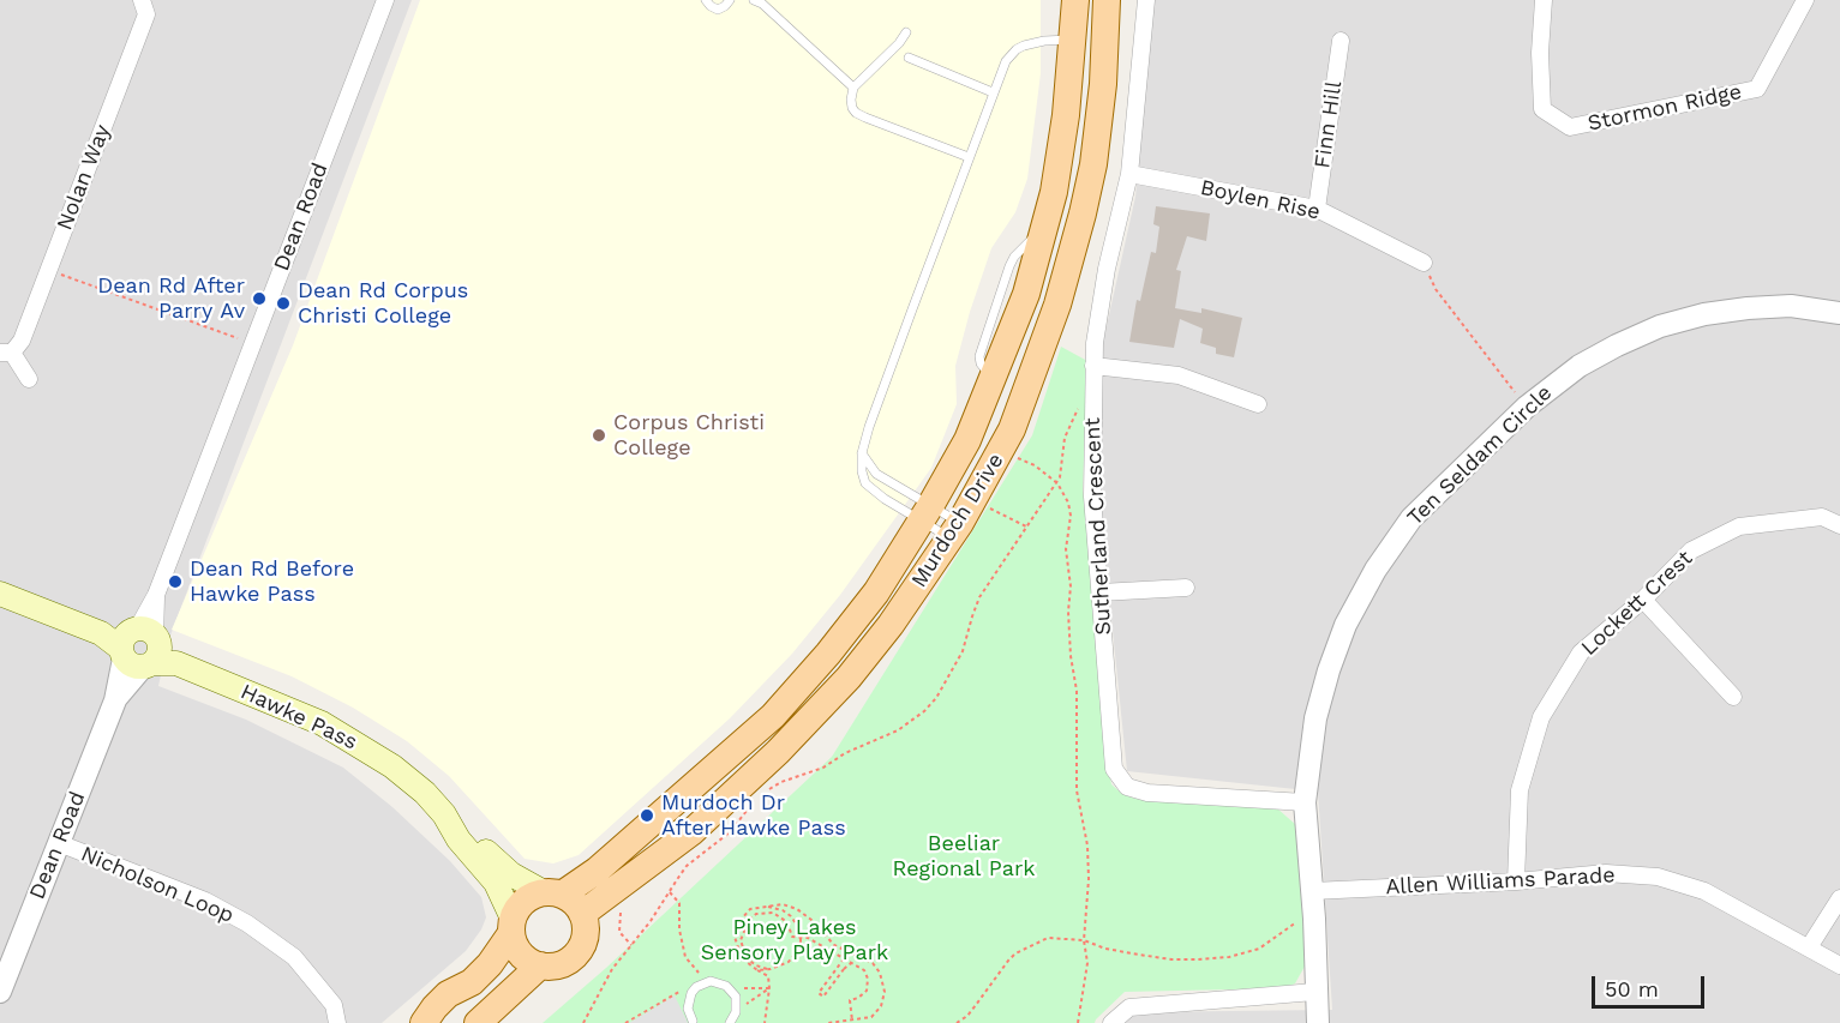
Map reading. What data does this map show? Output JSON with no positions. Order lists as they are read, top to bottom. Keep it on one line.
{"streets":{"main road":["Murdoch Drive","Hawke Pass"],"street":["Stormon Ridge","Finn Hill","Nolan Way","Boylen Rise","Dean Road","Ten Seldam Circle","Sutherland Crescent","Lockett Crest","Allen Williams Parade","Nicholson Loop"]},"crossings":[["Finn Hill","Boylen Rise"],["Boylen Rise","Sutherland Crescent"],["Dean Road","Hawke Pass"],["Dean Road","Nicholson Loop"],["Ten Seldam Circle","Sutherland Crescent"],["Ten Seldam Circle","Allen Williams Parade"],["Murdoch Drive","Hawke Pass"],["Lockett Crest","Allen Williams Parade"]],"parks":["Beeliar Regional Park","Piney Lakes Sensory Play Park"],"places":["Dean Rd After Parry Av","Dean Rd Corpus Christi College","Corpus Christi College","Dean Rd Before Hawke Pass","Murdoch Dr After Hawke Pass"],"scale_bar":"50 m"}
